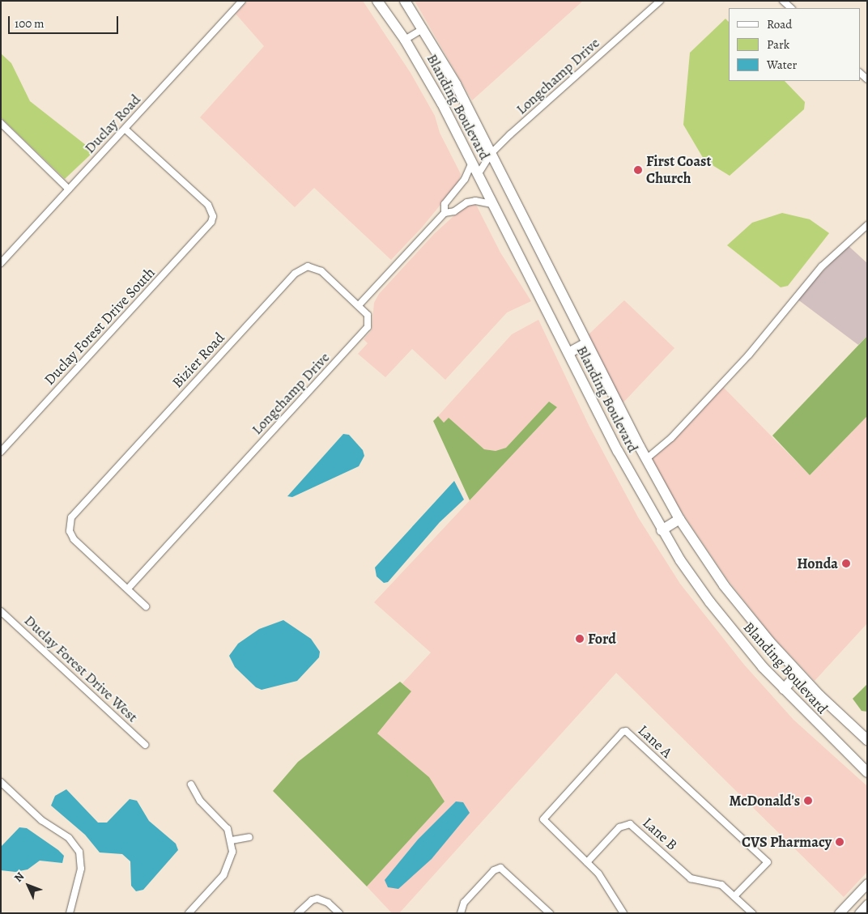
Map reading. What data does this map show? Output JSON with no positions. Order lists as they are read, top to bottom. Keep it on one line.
{"streets":{"main road":["Blanding Boulevard"],"street":["Longchamp Drive","Duclay Road","Duclay Forest Drive South","Bizier Road","Duclay Forest Drive West","Lane A","Lane B"]},"crossings":[["Longchamp Drive","Blanding Boulevard"],["Longchamp Drive","Bizier Road"],["Duclay Road","Duclay Forest Drive South"],["Lane A","Lane B"]],"places":["First Coast Church","Honda","Ford","McDonald's","CVS Pharmacy"],"legend":["Road","Park","Water"],"scale_bar":"100 m","north":"top left"}
